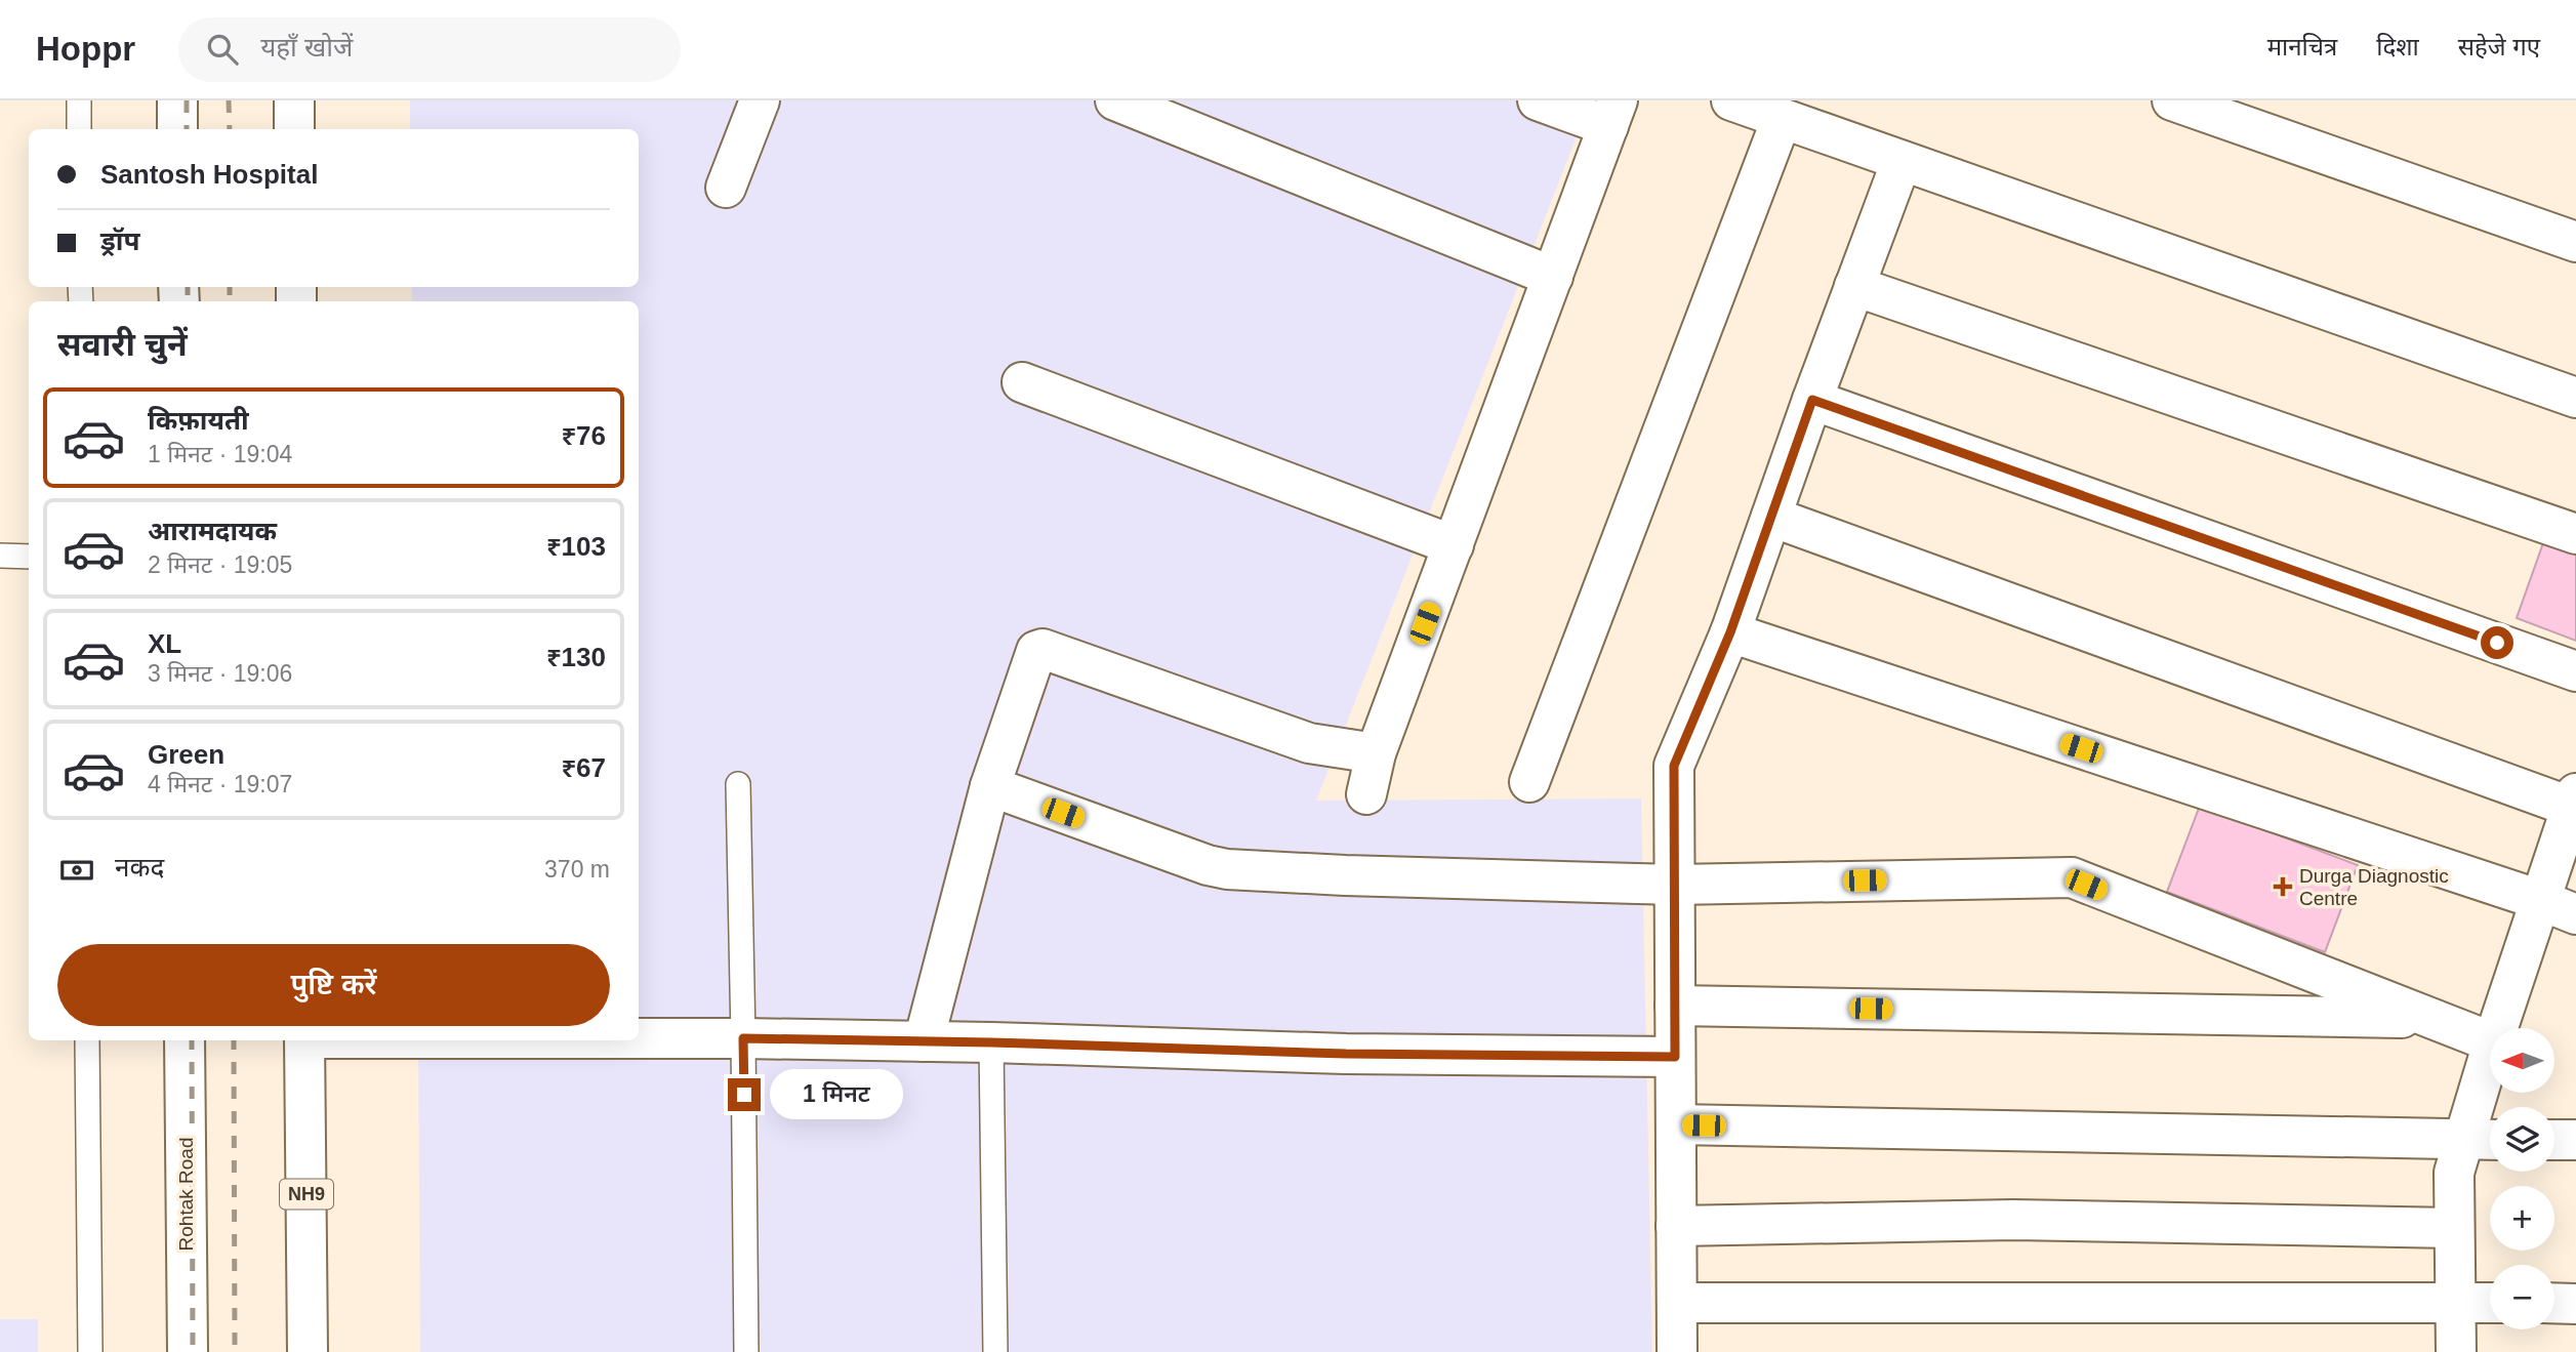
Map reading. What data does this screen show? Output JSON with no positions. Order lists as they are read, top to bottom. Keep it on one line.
{"streets":{"main road":["Rohtak Road","NH9"]},"places":{"health":["Durga Diagnostic Centre"]},"north":"left","page":{"header":"Hoppr","search":"यहाँ खोजें","nav":["मानचित्र","दिशा","सहेजे गए"],"banner":["Santosh Hospital","ड्रॉप"],"heading":"सवारी चुनें","list":[{"name":"किफ़ायती","note":"1 मिनट · 19:04","value":"₹76"},{"name":"आरामदायक","note":"2 मिनट · 19:05","value":"₹103"},{"name":"XL","note":"3 मिनट · 19:06","value":"₹130"},{"name":"Green","note":"4 मिनट · 19:07","value":"₹67"}],"pay":["नकद","370 m"],"buttons":"पुष्टि करें","map_buttons":["+","−"],"bubble":"1 मिनट"}}
